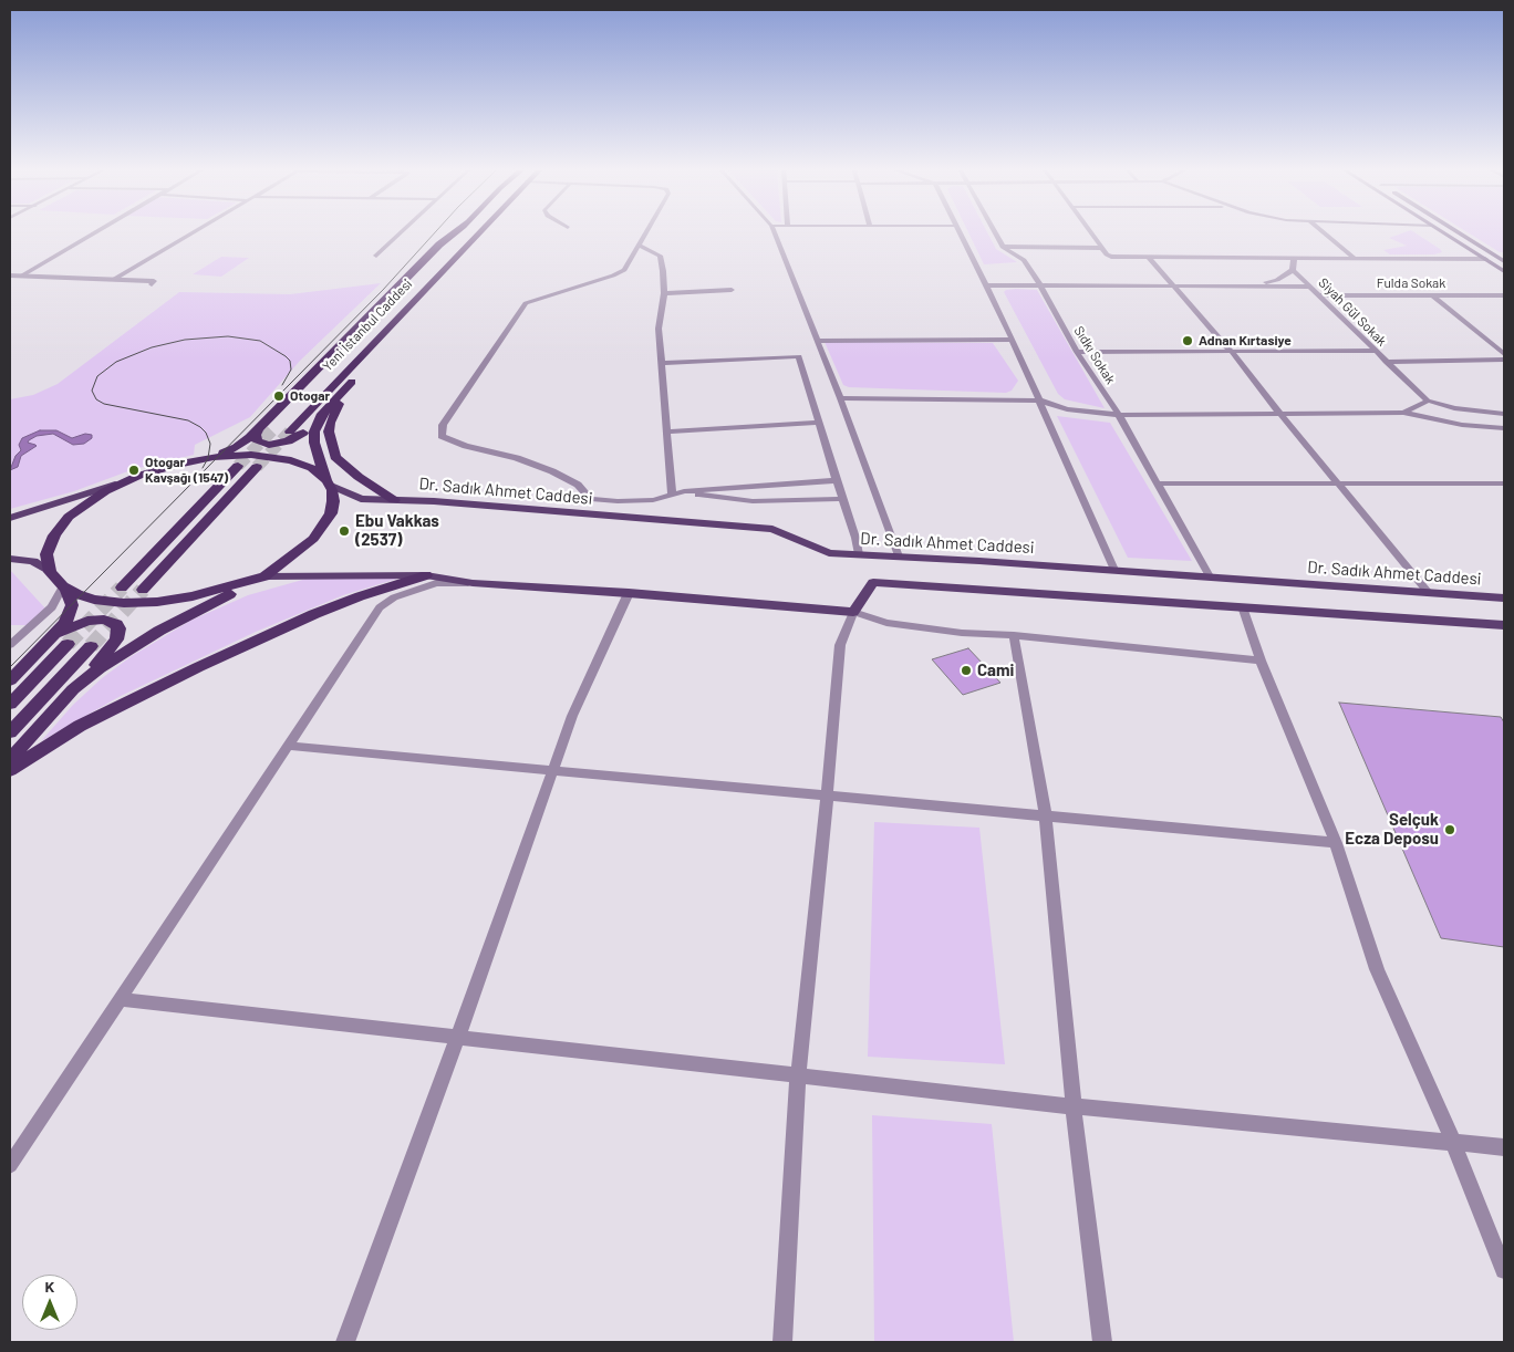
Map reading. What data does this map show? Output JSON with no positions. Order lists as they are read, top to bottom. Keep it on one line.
{"streets":{"highway":["Yeni İstanbul Caddesi"],"main road":["Dr. Sadık Ahmet Caddesi"],"street":["Fulda Sokak","Siyah Gül Sokak","Sıdkı Sokak"]},"crossings":[["Fulda Sokak","Siyah Gül Sokak"],["Sıdkı Sokak","Dr. Sadık Ahmet Caddesi"]],"places":["Adnan Kırtasiye","Otogar","Otogar Kavşağı (1547)","Ebu Vakkas (2537)","Cami","Selçuk Ecza Deposu"],"north":"top"}
